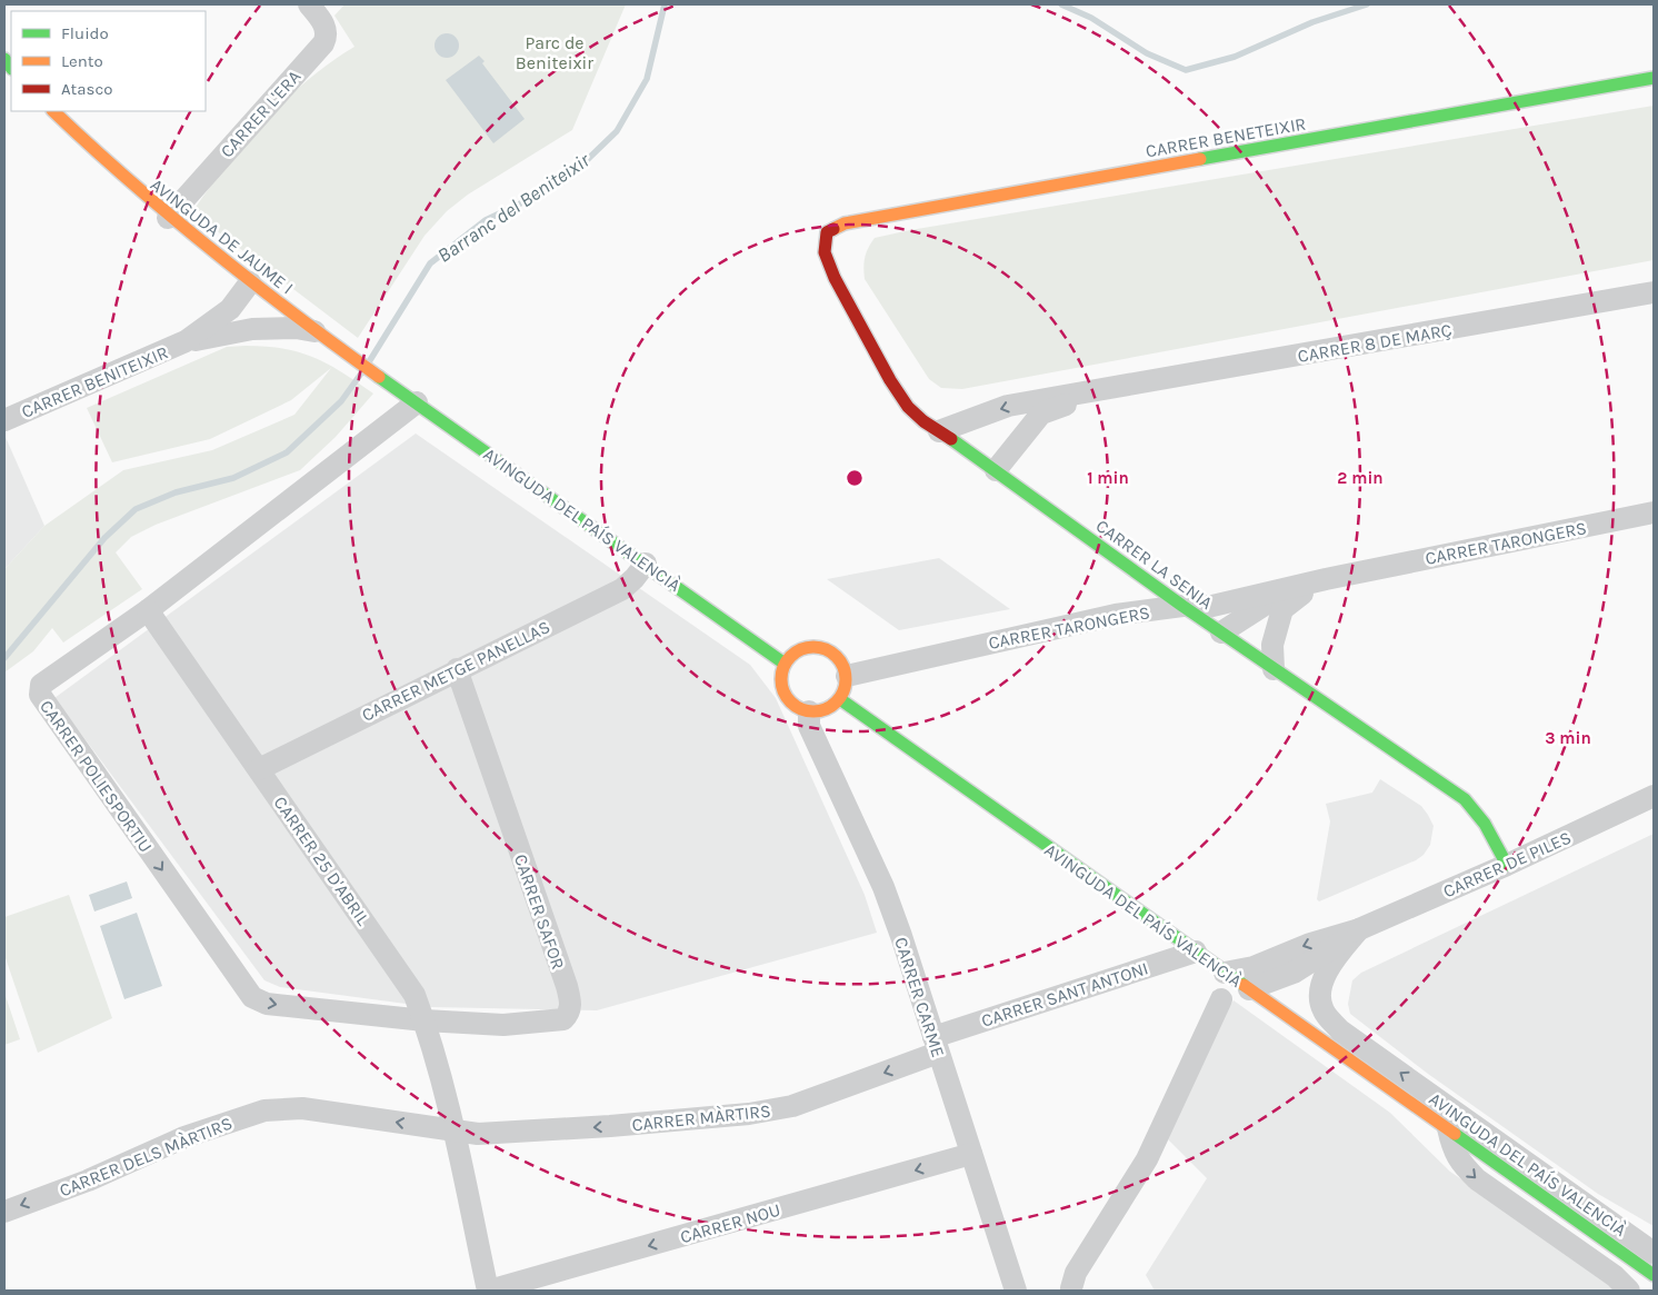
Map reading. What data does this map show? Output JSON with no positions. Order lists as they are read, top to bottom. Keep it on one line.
{"streets":{"main road":["CARRER BENETEIXIR","AVINGUDA DE JAUME I","AVINGUDA DEL PAÍS VALENCIÀ","CARRER LA SENIA"],"street":["CARRER L'ERA","CARRER 8 DE MARÇ","CARRER BENITEIXIR","CARRER TARONGERS","CARRER METGE PANELLAS","CARRER POLIESPORTIU","CARRER 25 D'ABRIL","CARRER DE PILES","CARRER SAFOR","CARRER SANT ANTONI","CARRER CARME","CARRER MÀRTIRS","CARRER DELS MÀRTIRS","CARRER NOU"]},"crossings":[["CARRER L'ERA","AVINGUDA DE JAUME I"],["CARRER BENETEIXIR","CARRER LA SENIA"],["AVINGUDA DE JAUME I","CARRER BENITEIXIR"],["AVINGUDA DE JAUME I","AVINGUDA DEL PAÍS VALENCIÀ"],["CARRER 8 DE MARÇ","CARRER LA SENIA"],["AVINGUDA DEL PAÍS VALENCIÀ","CARRER TARONGERS"],["AVINGUDA DEL PAÍS VALENCIÀ","CARRER METGE PANELLAS"],["AVINGUDA DEL PAÍS VALENCIÀ","CARRER POLIESPORTIU"],["AVINGUDA DEL PAÍS VALENCIÀ","CARRER DE PILES"],["AVINGUDA DEL PAÍS VALENCIÀ","CARRER SANT ANTONI"],["AVINGUDA DEL PAÍS VALENCIÀ","CARRER CARME"],["CARRER TARONGERS","CARRER LA SENIA"],["CARRER TARONGERS","CARRER CARME"],["CARRER LA SENIA","CARRER DE PILES"],["CARRER METGE PANELLAS","CARRER 25 D'ABRIL"],["CARRER METGE PANELLAS","CARRER SAFOR"],["CARRER POLIESPORTIU","CARRER 25 D'ABRIL"],["CARRER POLIESPORTIU","CARRER SAFOR"],["CARRER 25 D'ABRIL","CARRER SAFOR"],["CARRER 25 D'ABRIL","CARRER MÀRTIRS"],["CARRER 25 D'ABRIL","CARRER DELS MÀRTIRS"],["CARRER 25 D'ABRIL","CARRER NOU"],["CARRER SANT ANTONI","CARRER CARME"],["CARRER SANT ANTONI","CARRER MÀRTIRS"],["CARRER CARME","CARRER MÀRTIRS"],["CARRER CARME","CARRER NOU"],["CARRER MÀRTIRS","CARRER DELS MÀRTIRS"]],"one_way":["CARRER MÀRTIRS","CARRER DELS MÀRTIRS","CARRER NOU"],"water":["Barranc del Beniteixir"],"parks":["Parc de Beniteixir"],"legend":["Fluido","Lento","Atasco"],"rings":["1 min","2 min","3 min"]}
